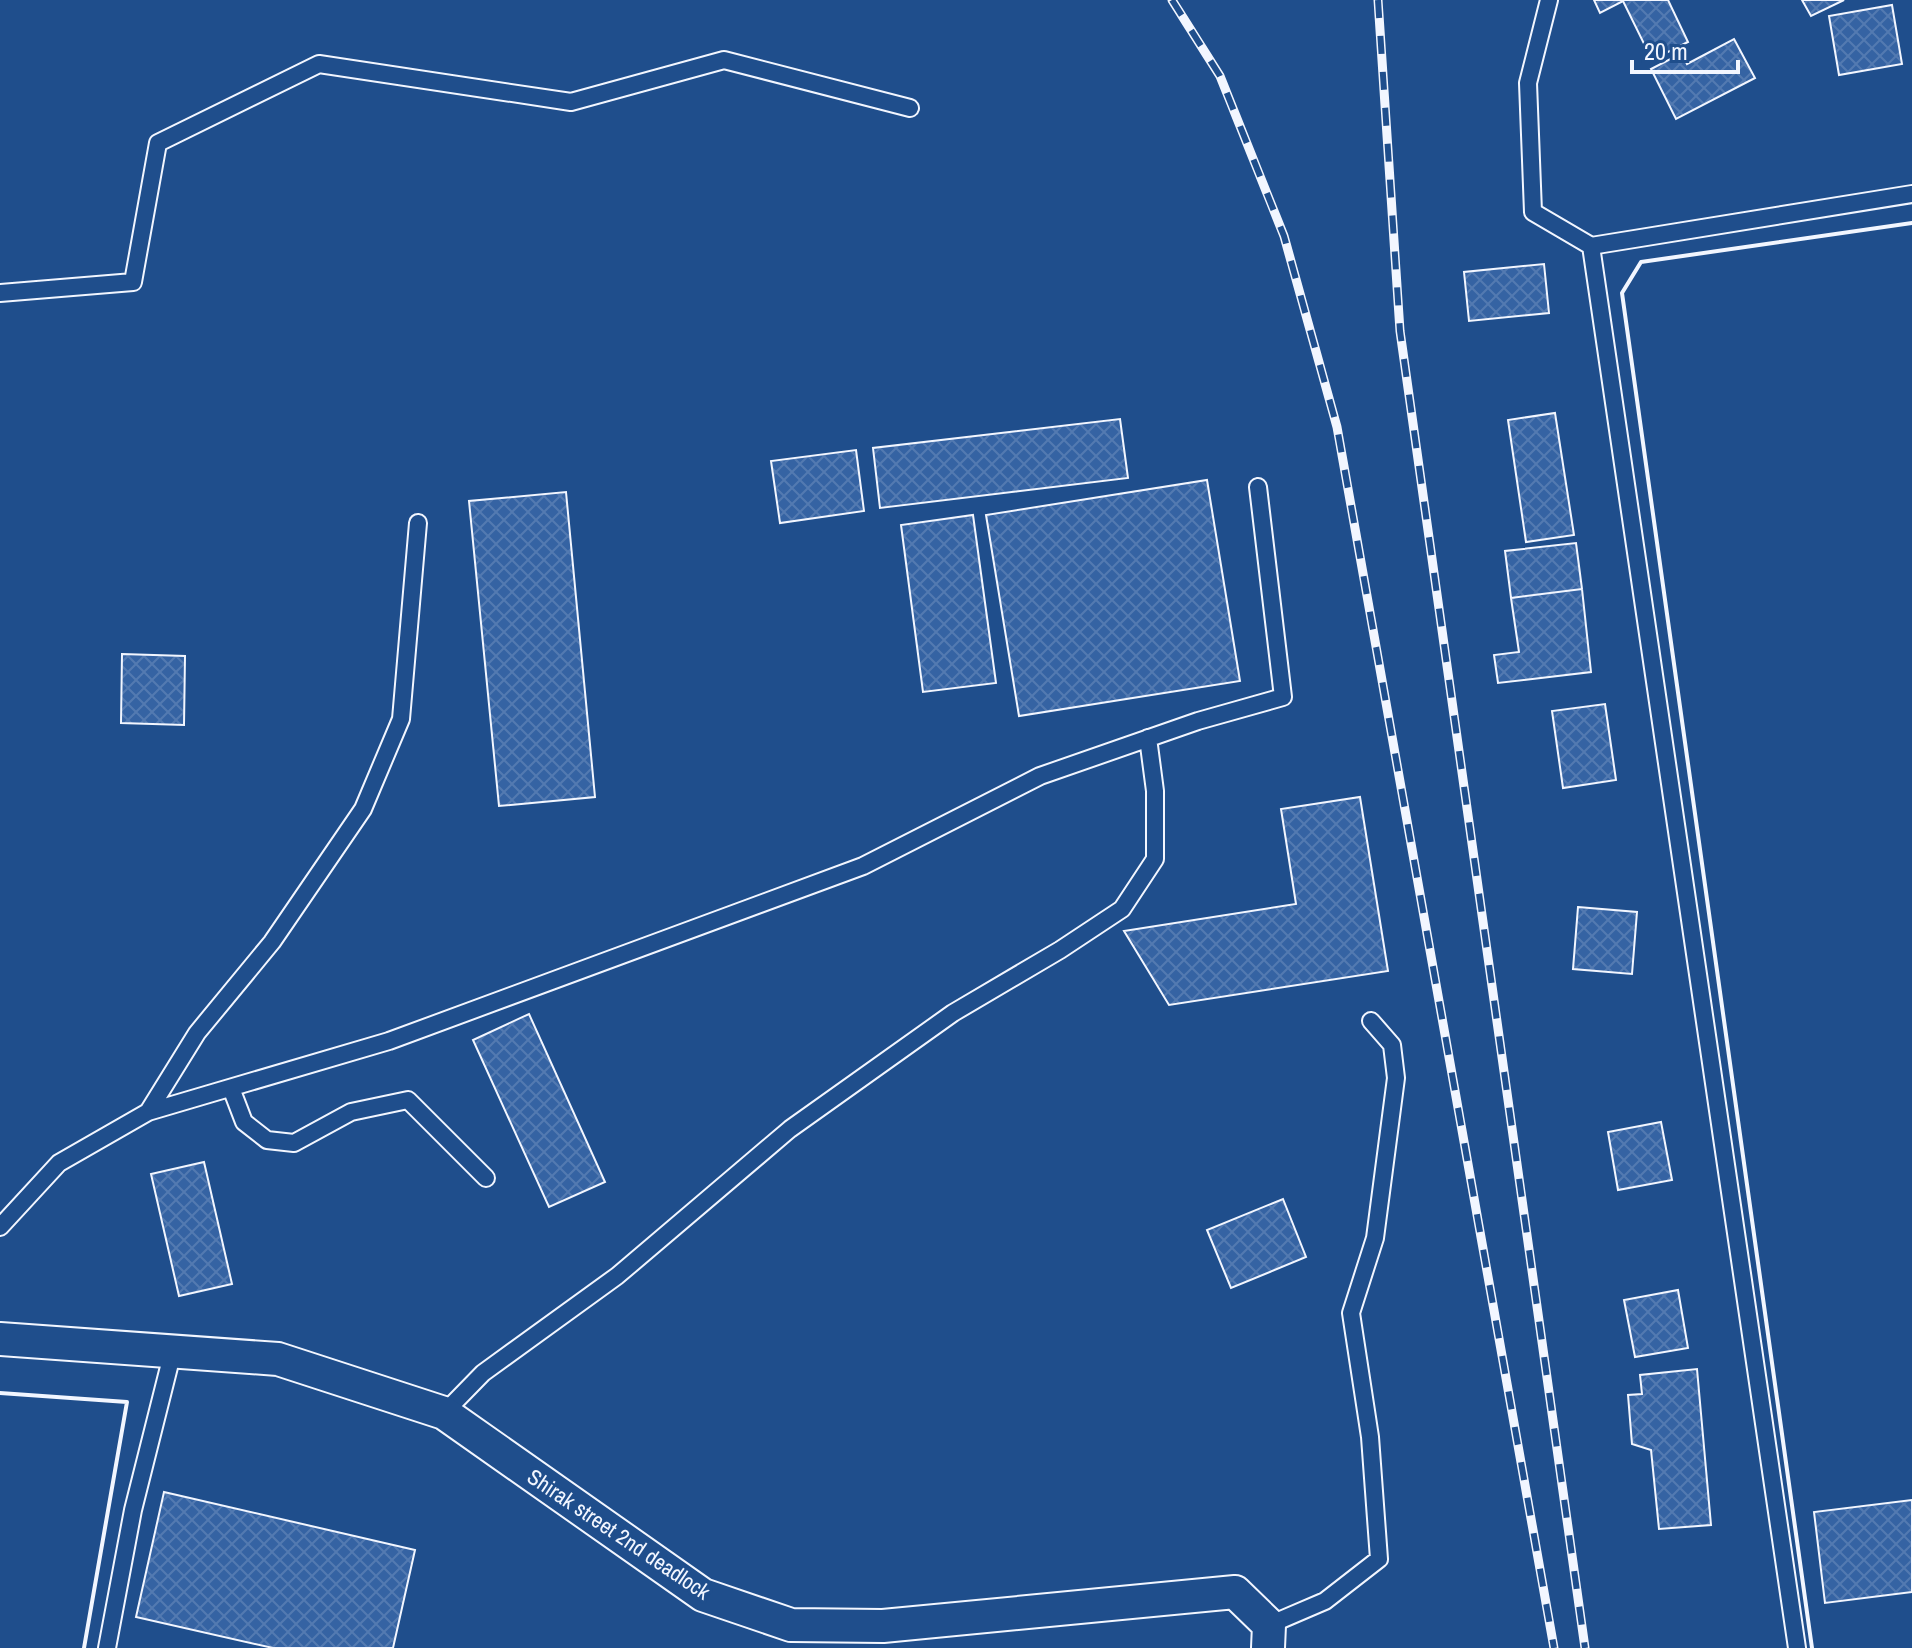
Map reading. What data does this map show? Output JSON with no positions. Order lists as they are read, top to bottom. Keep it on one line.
{"streets":{"street":["Shirak street 2nd deadlock"]},"scale_bar":"20 m"}
